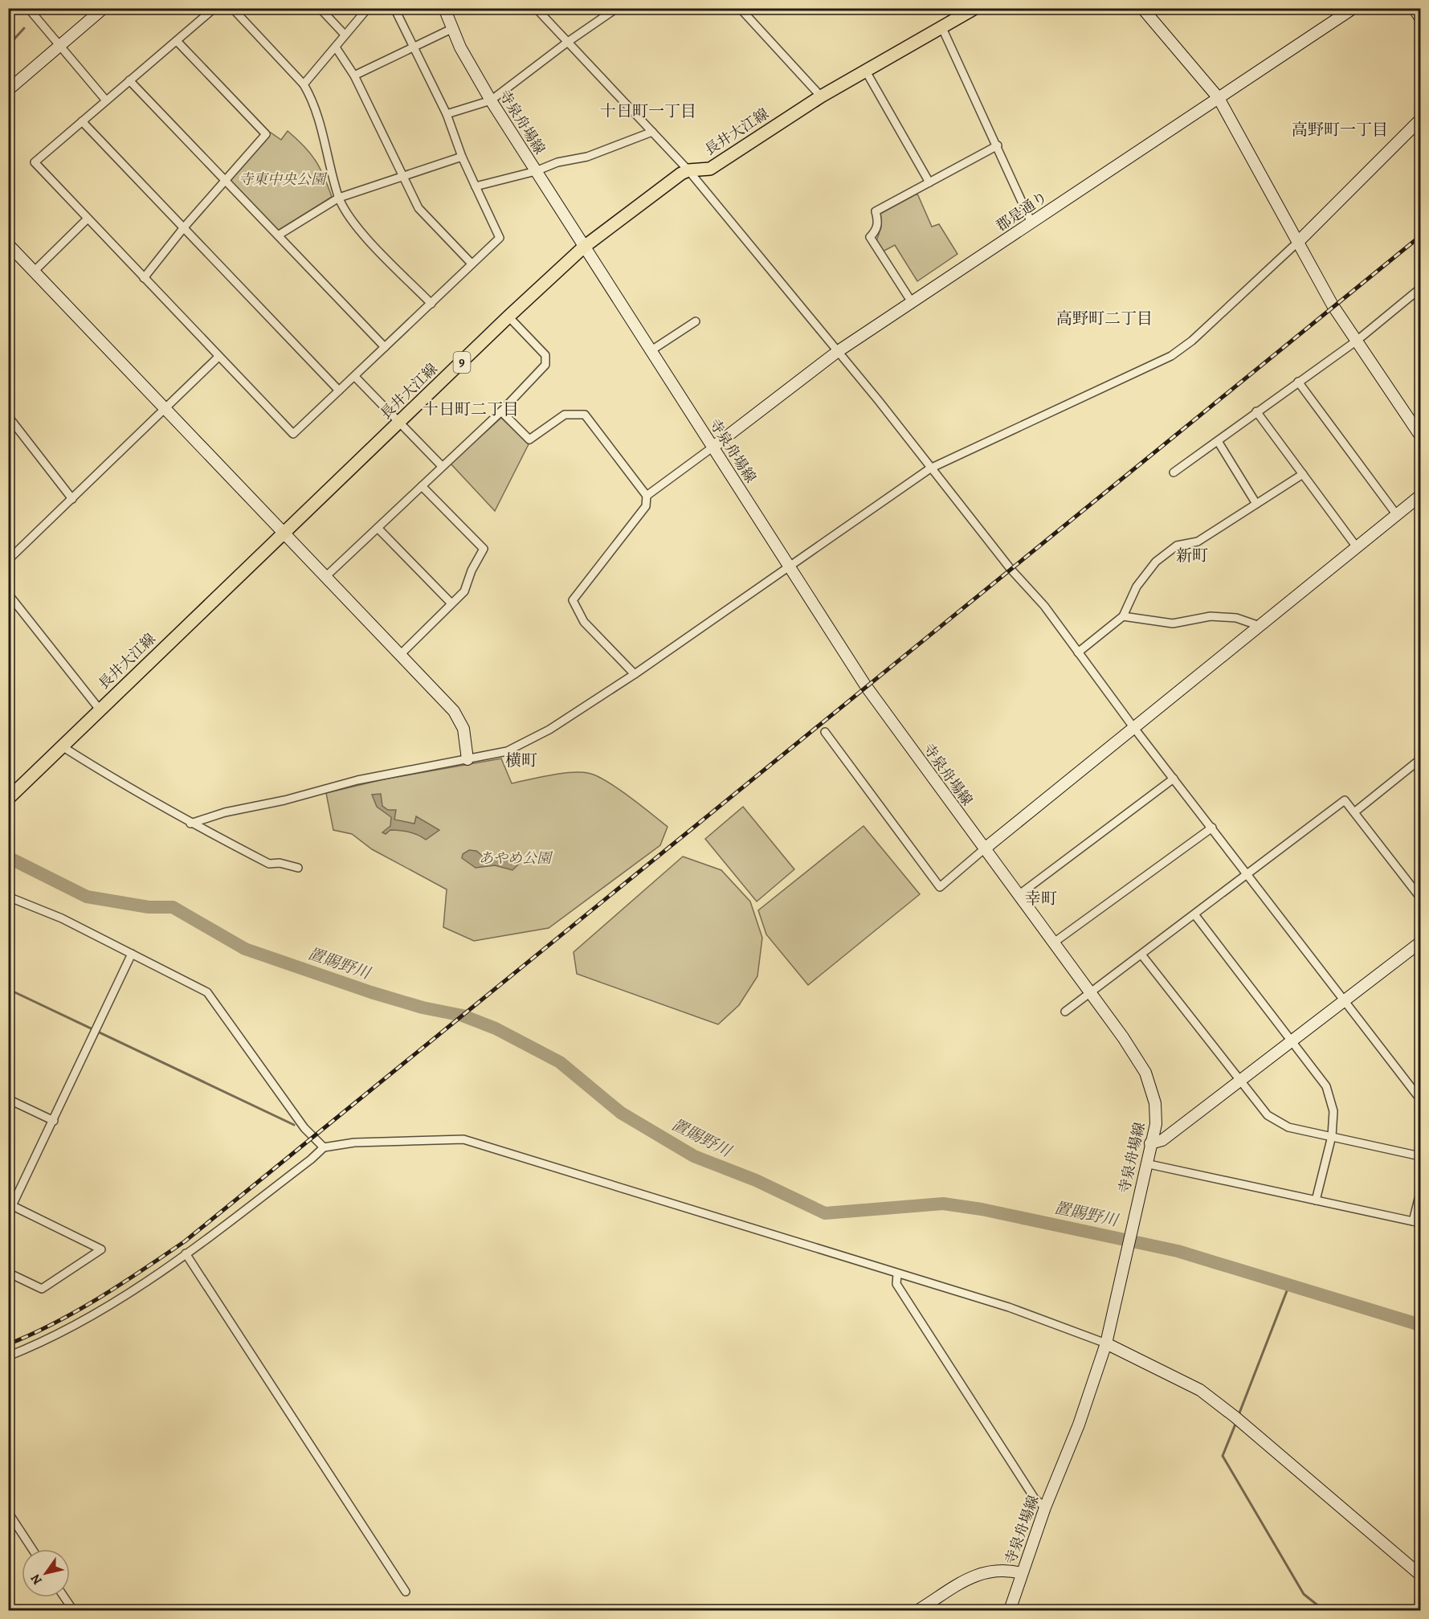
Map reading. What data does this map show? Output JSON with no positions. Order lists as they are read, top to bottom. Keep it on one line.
{"streets":{"main road":["長井大江線","9"],"street":["寺泉舟場線","郡是通り"]},"crossings":[["寺泉舟場線","長井大江線"],["寺泉舟場線","郡是通り"]],"districts":["十日町一丁目","高野町一丁目","高野町二丁目","十日町二丁目","新町","横町","幸町"],"water":["置賜野川"],"parks":["寺東中央公園","あやめ公園"],"north":"bottom left"}
